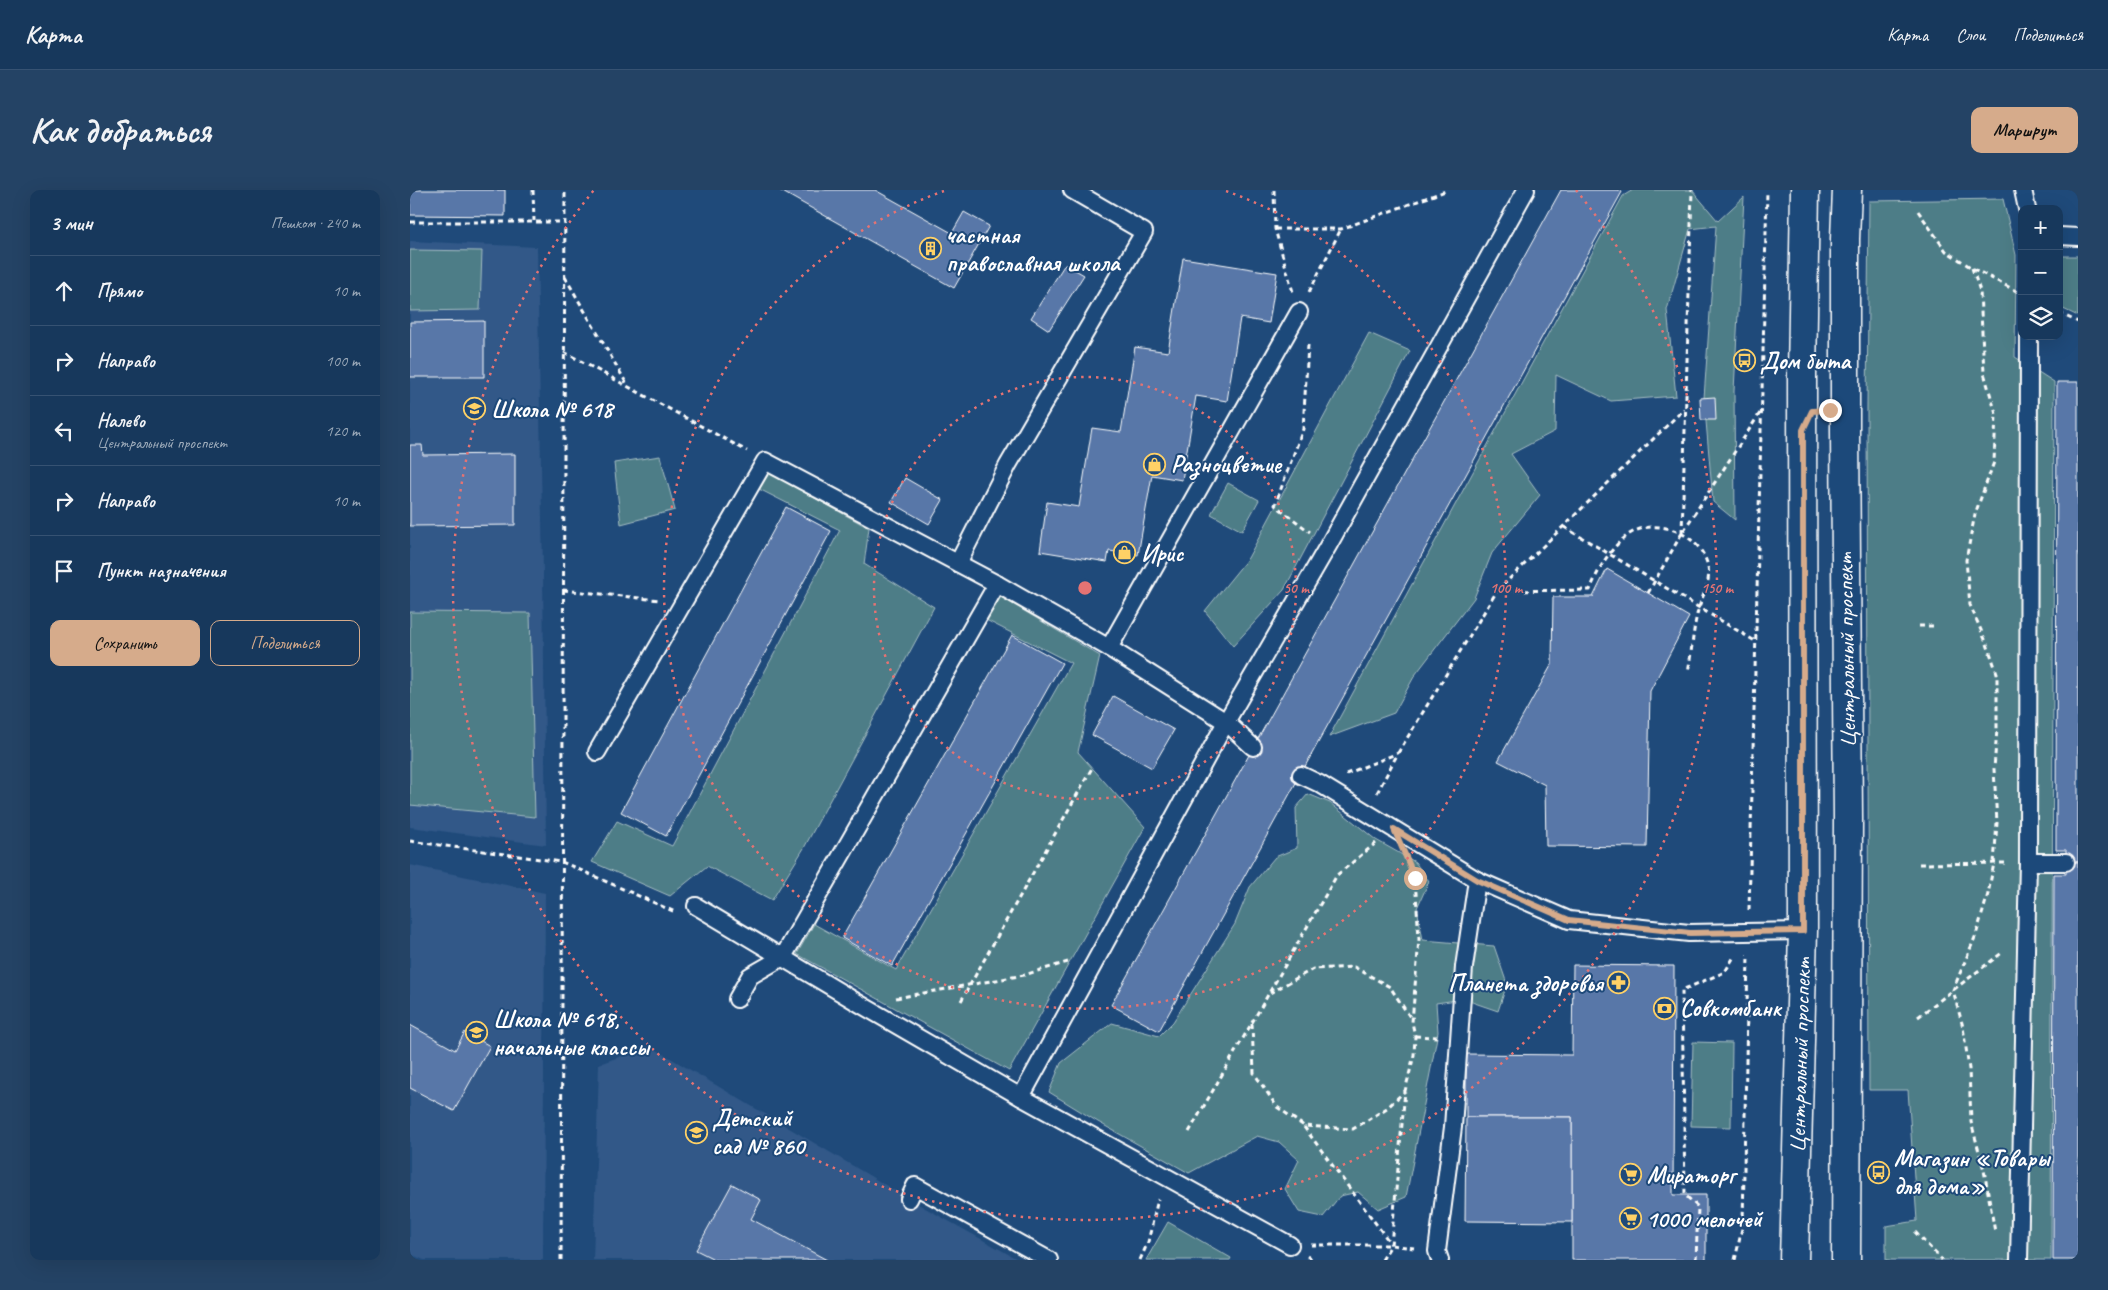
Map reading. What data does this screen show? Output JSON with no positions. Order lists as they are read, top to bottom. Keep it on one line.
{"streets":{"main road":["Центральный проспект"]},"places":{"building":["частная православная школа"],"bus stop":["Дом быта","Магазин «Товары для дома»"],"school or university":["Школа № 618","Школа № 618, начальные классы","Детский сад № 860"],"shop":["Разноцветие","Ирис"],"pharmacy":["Планета здоровья"],"bank":["Совкомбанк"],"supermarket":["Мираторг","1000 мелочей"]},"page":{"header":"Карта","nav":["Карта","Слои","Поделиться"],"buttons":["Маршрут",["Сохранить","Поделиться"]],"title":"Как добраться","heading":["3 мин","Пешком · 240 m"],"map_buttons":["+","−"],"list":[["Прямо","10 m"],["Направо","100 m"],["Налево","Центральный проспект","120 m"],["Направо","10 m"],"Пункт назначения"]},"rings":["50 m","100 m","150 m"]}
